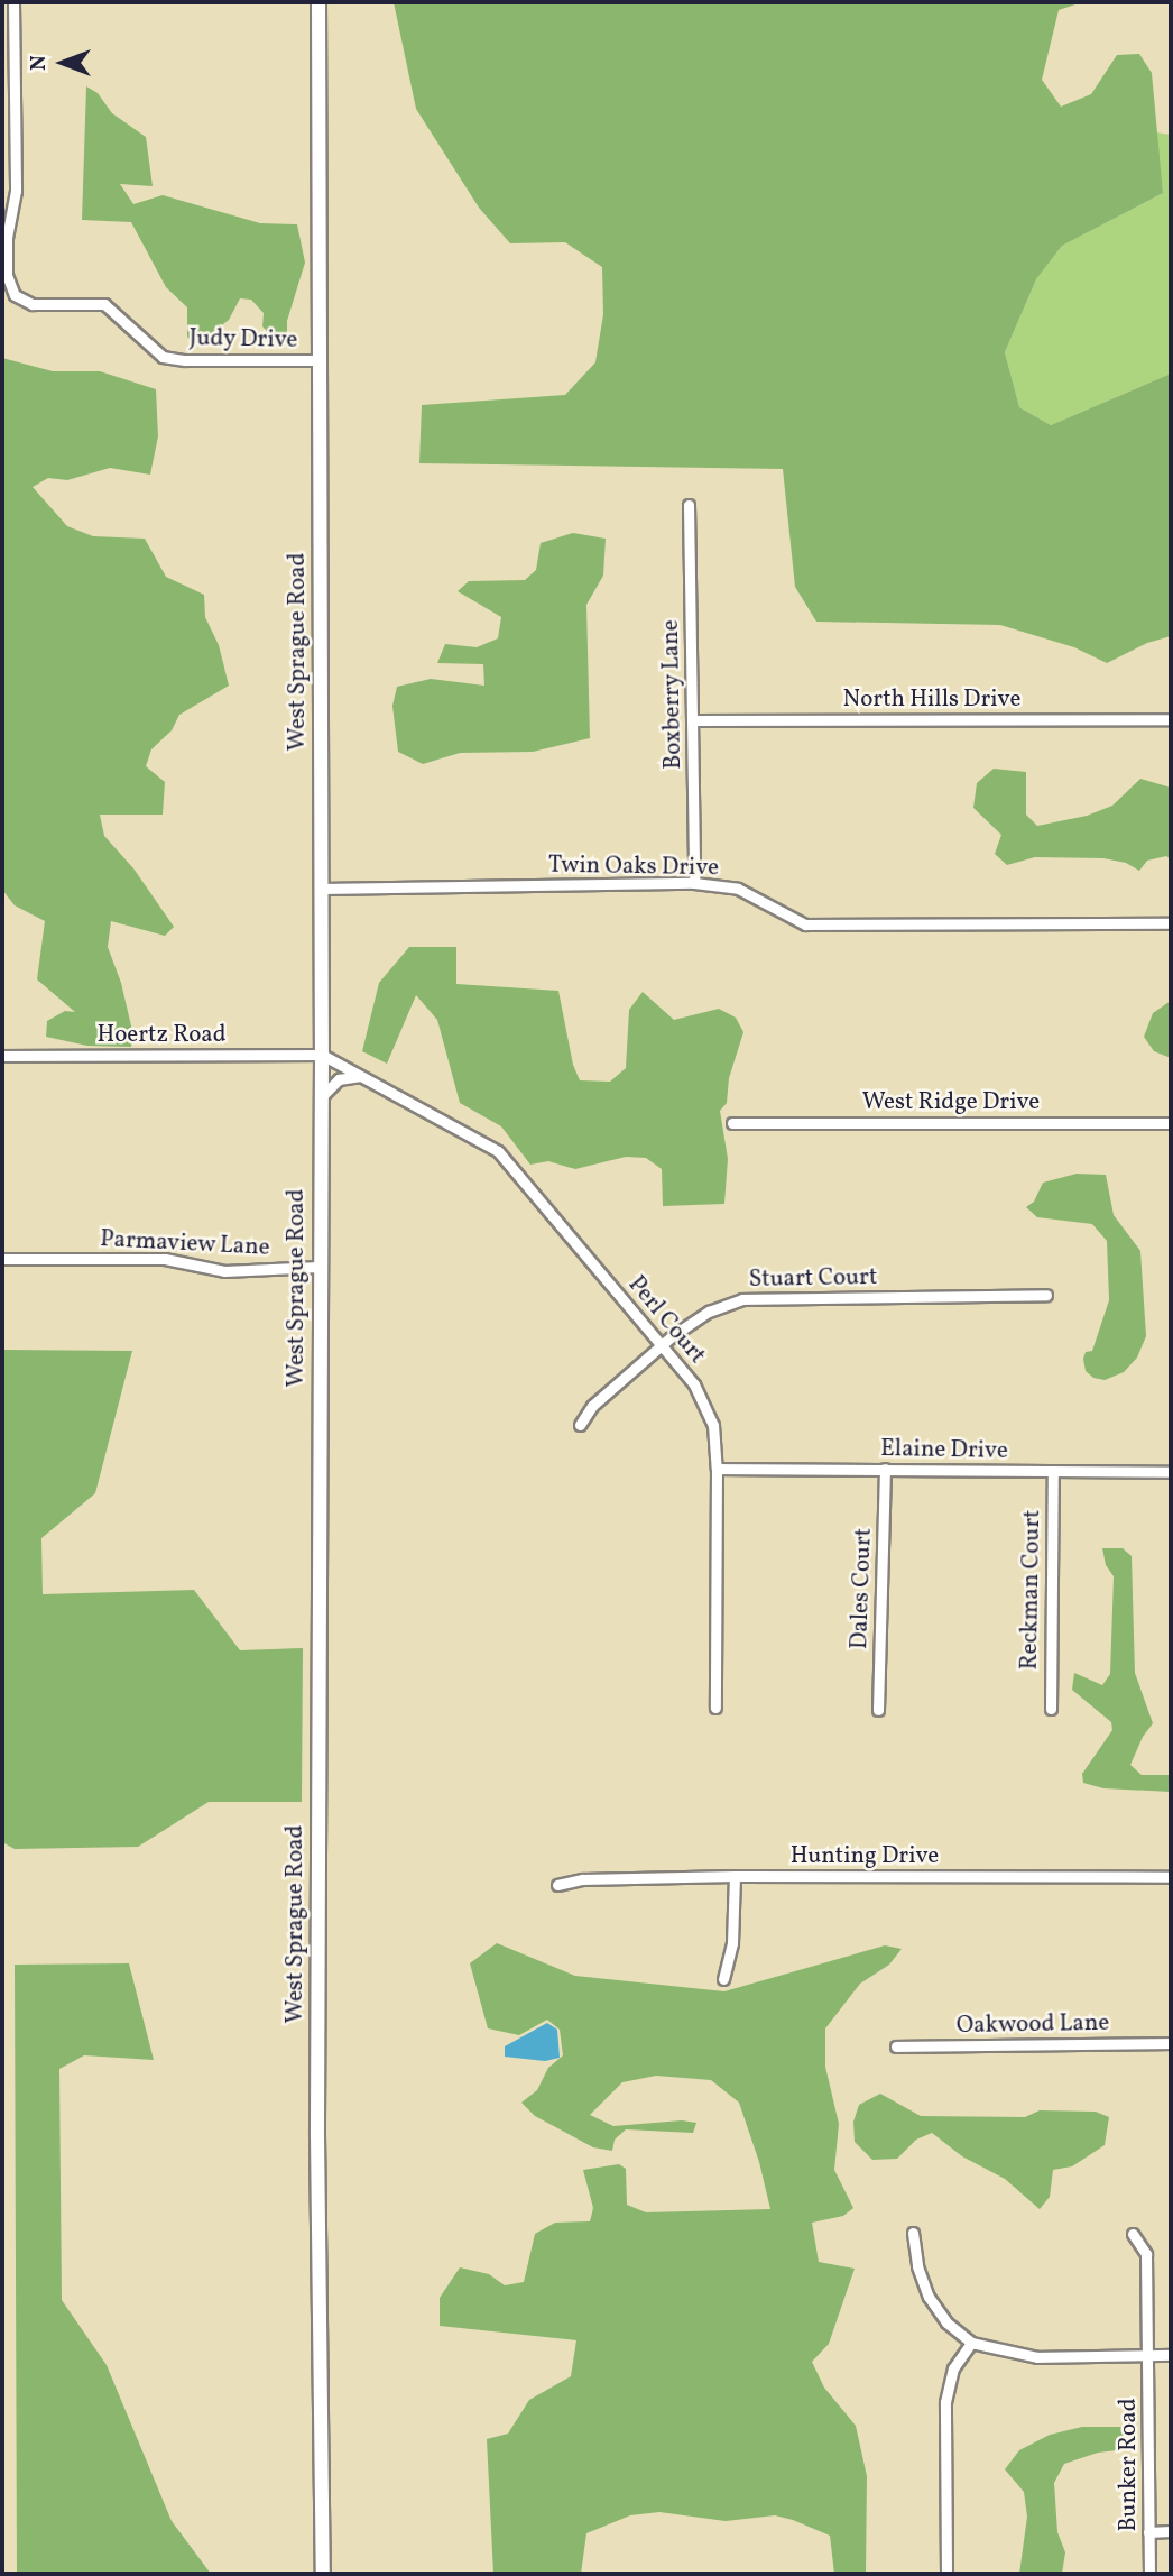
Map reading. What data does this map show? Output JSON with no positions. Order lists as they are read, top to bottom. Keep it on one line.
{"streets":{"street":["Judy Drive","West Sprague Road","Boxberry Lane","North Hills Drive","Twin Oaks Drive","Hoertz Road","West Ridge Drive","Parmaview Lane","Stuart Court","Perl Court","Elaine Drive","Dales Court","Reckman Court","Hunting Drive","Oakwood Lane","Bunker Road"]},"crossings":[["Judy Drive","West Sprague Road"],["West Sprague Road","Twin Oaks Drive"],["West Sprague Road","Hoertz Road"],["West Sprague Road","Parmaview Lane"],["West Sprague Road","Perl Court"],["Boxberry Lane","North Hills Drive"],["Boxberry Lane","Twin Oaks Drive"],["Hoertz Road","Perl Court"],["Stuart Court","Perl Court"],["Perl Court","Elaine Drive"],["Elaine Drive","Dales Court"],["Elaine Drive","Reckman Court"]],"north":"left"}
